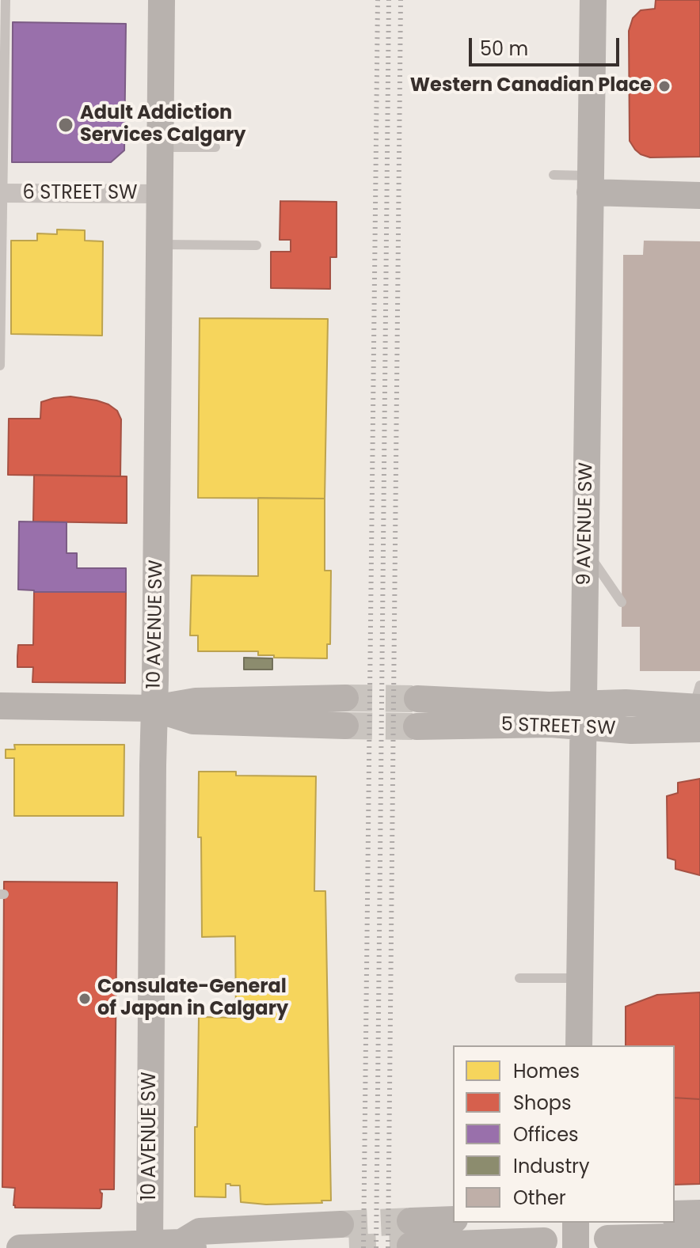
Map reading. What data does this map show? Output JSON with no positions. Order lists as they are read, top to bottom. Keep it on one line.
{"streets":{"main road":["9 AVENUE SW","10 AVENUE SW","5 STREET SW"],"street":["6 STREET SW"]},"crossings":[["6 STREET SW","10 AVENUE SW"],["9 AVENUE SW","5 STREET SW"]],"places":["Western Canadian Place","Adult Addiction Services Calgary","Consulate-General of Japan in Calgary"],"legend":["Homes","Shops","Offices","Industry","Other"],"scale_bar":"50 m"}
